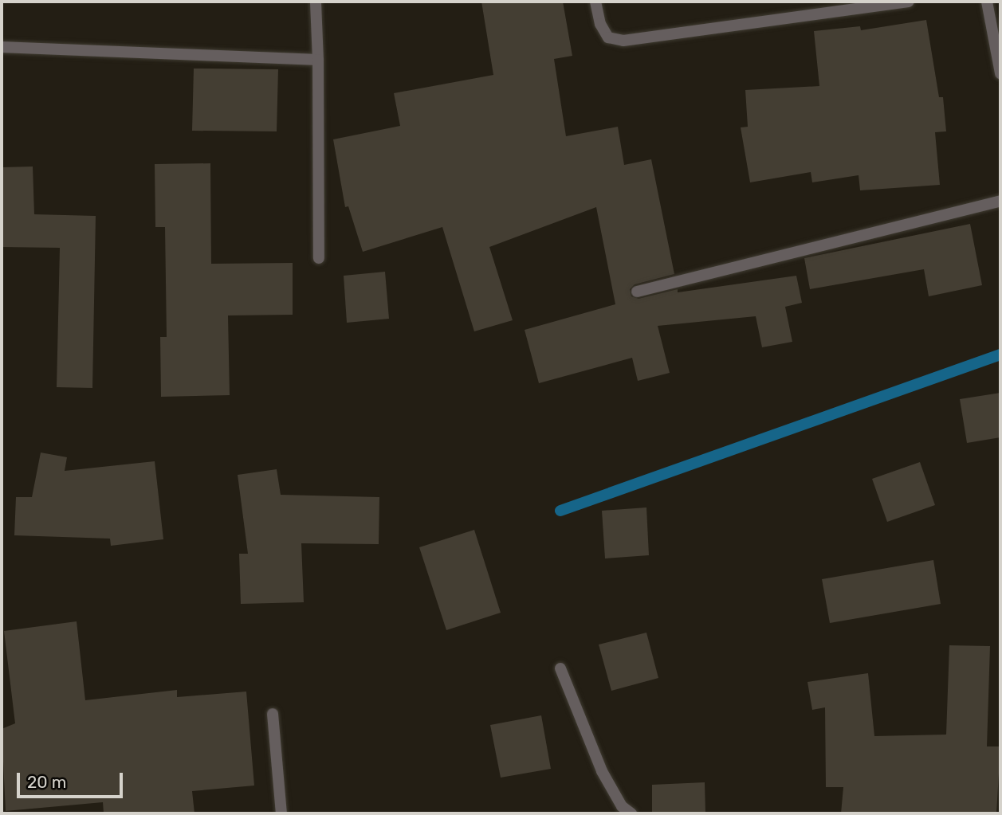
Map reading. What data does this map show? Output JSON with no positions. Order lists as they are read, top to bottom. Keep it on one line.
{"scale_bar":"20 m"}
